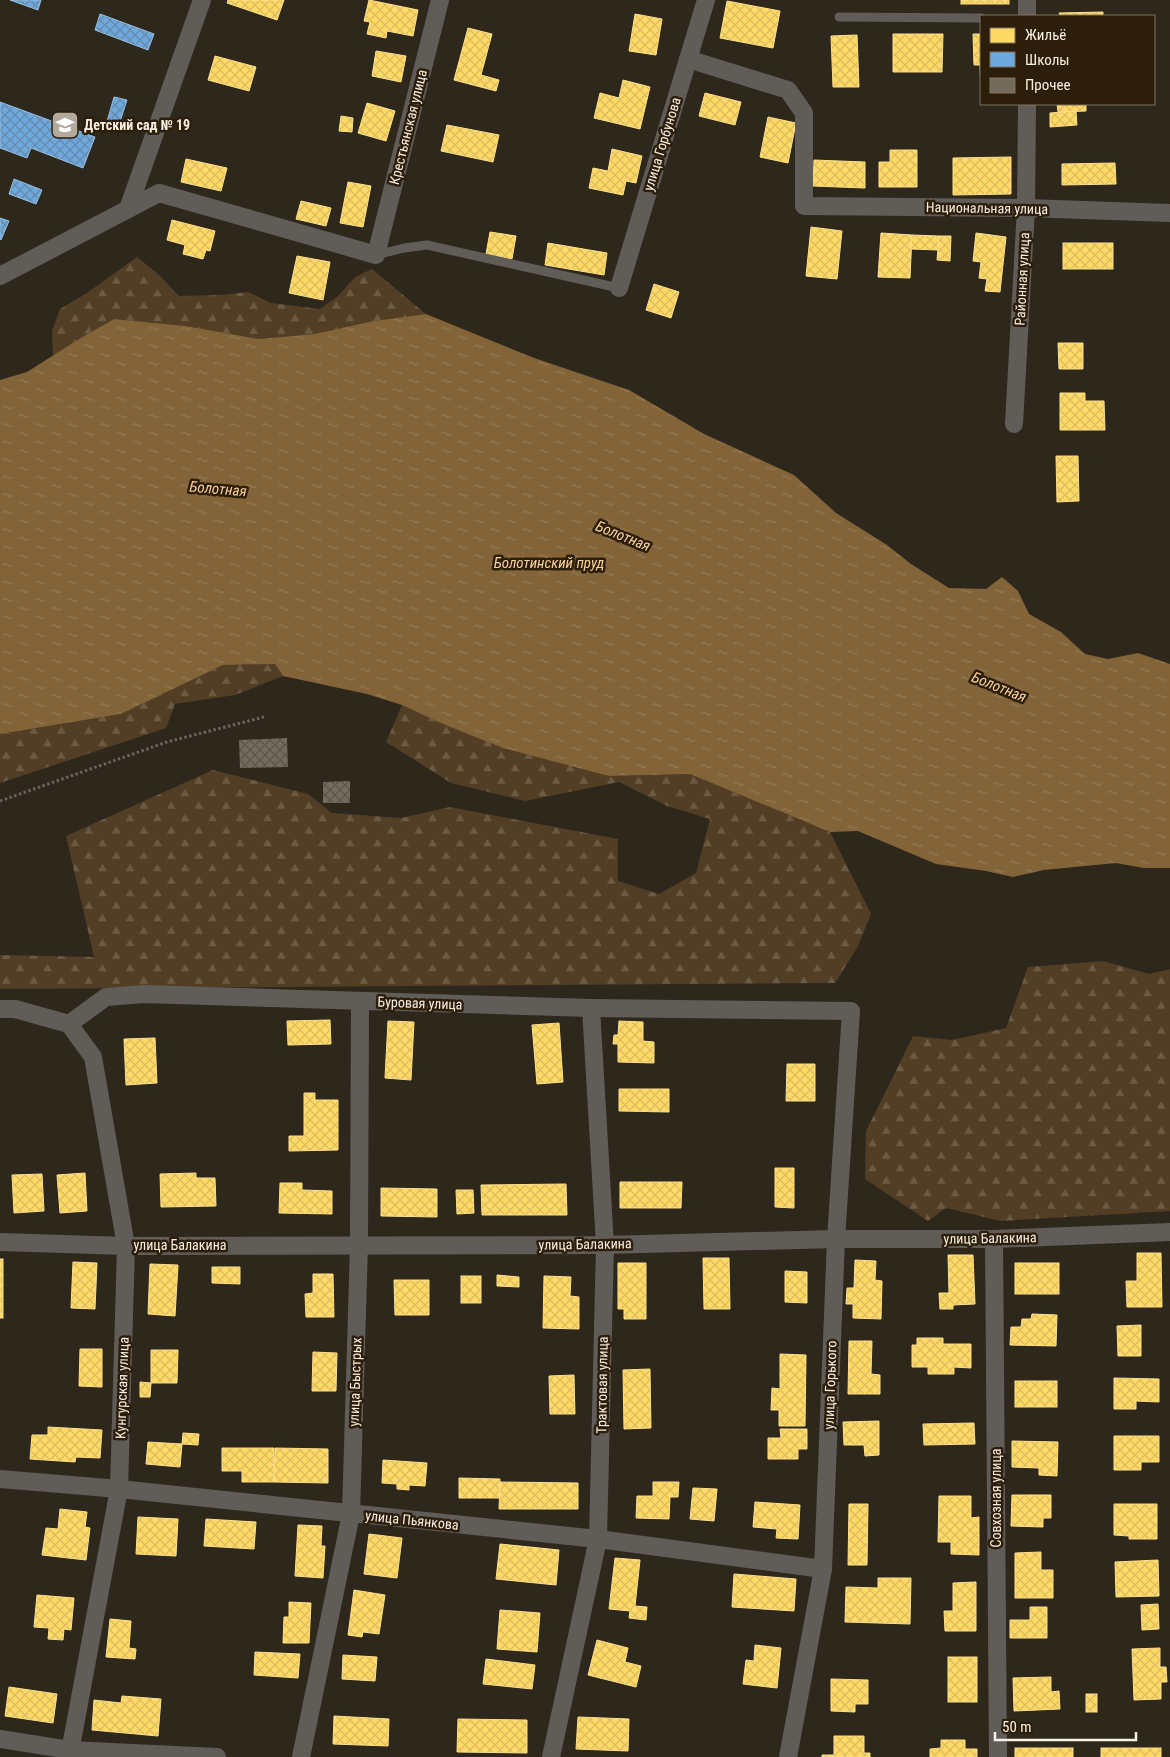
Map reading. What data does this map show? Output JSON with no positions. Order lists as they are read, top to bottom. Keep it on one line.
{"streets":{"street":["Крестьянская улица","улица Горбунова","Национальная улица","Районная улица","Буровая улица","улица Балакина","улица Быстрых","Трактовая улица","улица Горького","Кунгурская улица","Совхозная улица","улица Пьянкова"]},"crossings":[["улица Горбунова","Национальная улица"],["Национальная улица","Районная улица"],["Буровая улица","улица Быстрых"],["Буровая улица","Трактовая улица"],["Буровая улица","улица Горького"],["Буровая улица","Кунгурская улица"],["улица Балакина","улица Быстрых"],["улица Балакина","Трактовая улица"],["улица Балакина","улица Горького"],["улица Балакина","Кунгурская улица"],["улица Балакина","Совхозная улица"],["улица Быстрых","улица Пьянкова"],["Трактовая улица","улица Пьянкова"],["улица Горького","улица Пьянкова"],["Кунгурская улица","улица Пьянкова"]],"water":["Болотная","Болотинский пруд"],"places":{"school or university":["Детский сад № 19"]},"legend":["Жильё","Школы","Прочее"],"scale_bar":"50 m"}
